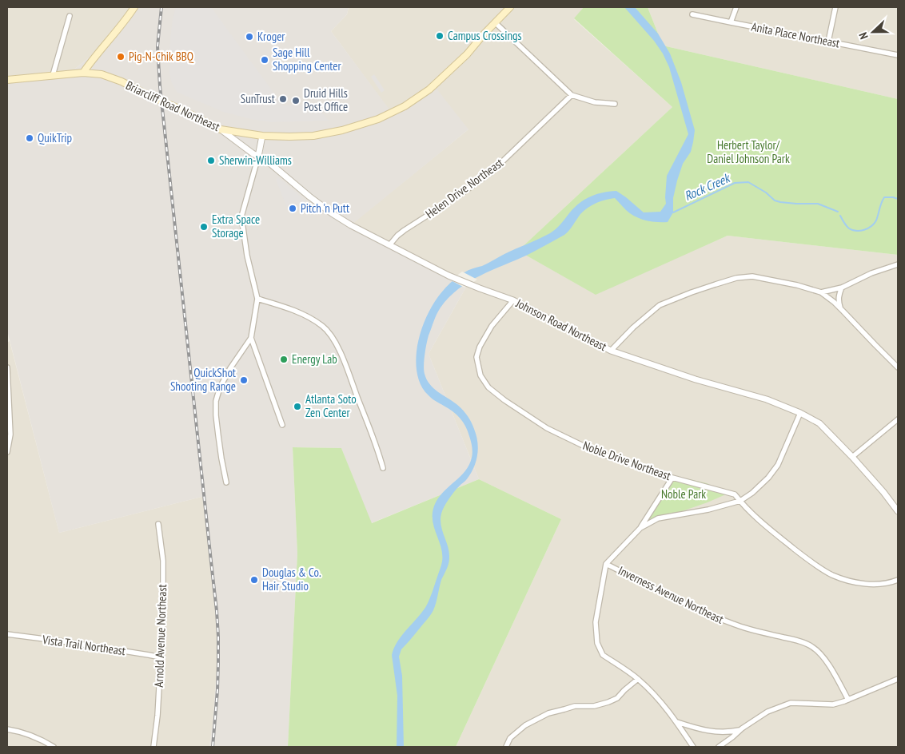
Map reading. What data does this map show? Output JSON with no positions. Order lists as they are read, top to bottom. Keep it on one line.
{"streets":{"main road":["Briarcliff Road Northeast"],"street":["Anita Place Northeast","Helen Drive Northeast","Johnson Road Northeast","Noble Drive Northeast","Inverness Avenue Northeast","Arnold Avenue Northeast","Vista Trail Northeast"]},"crossings":[["Briarcliff Road Northeast","Johnson Road Northeast"],["Helen Drive Northeast","Johnson Road Northeast"],["Johnson Road Northeast","Noble Drive Northeast"],["Arnold Avenue Northeast","Vista Trail Northeast"]],"water":["Rock Creek"],"parks":["Herbert Taylor/ Daniel Johnson Park","Noble Park"],"places":["Campus Crossings","Kroger","Pig-N-Chik BBQ","Sage Hill Shopping Center","SunTrust","Druid Hills Post Office","QuikTrip","Sherwin-Williams","Pitch 'n Putt","Extra Space Storage","Energy Lab","QuickShot Shooting Range","Atlanta Soto Zen Center","Douglas & Co. Hair Studio"],"north":"left"}
